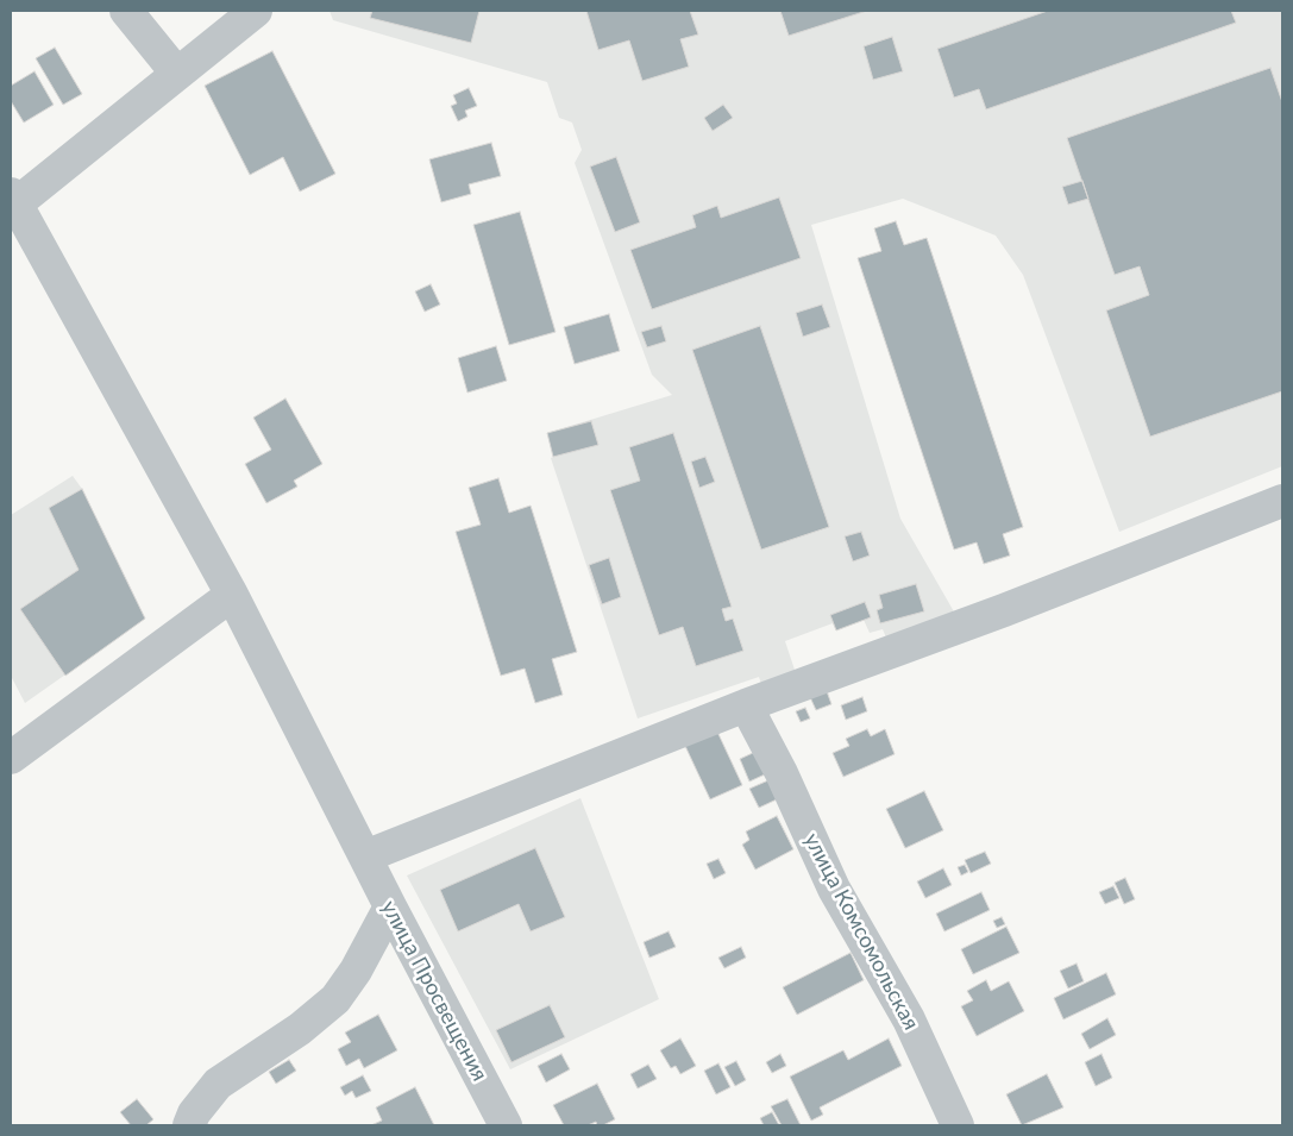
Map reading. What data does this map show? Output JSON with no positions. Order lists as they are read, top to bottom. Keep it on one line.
{"streets":{"street":["улица Комсомольская","улица Просвещения"]}}
